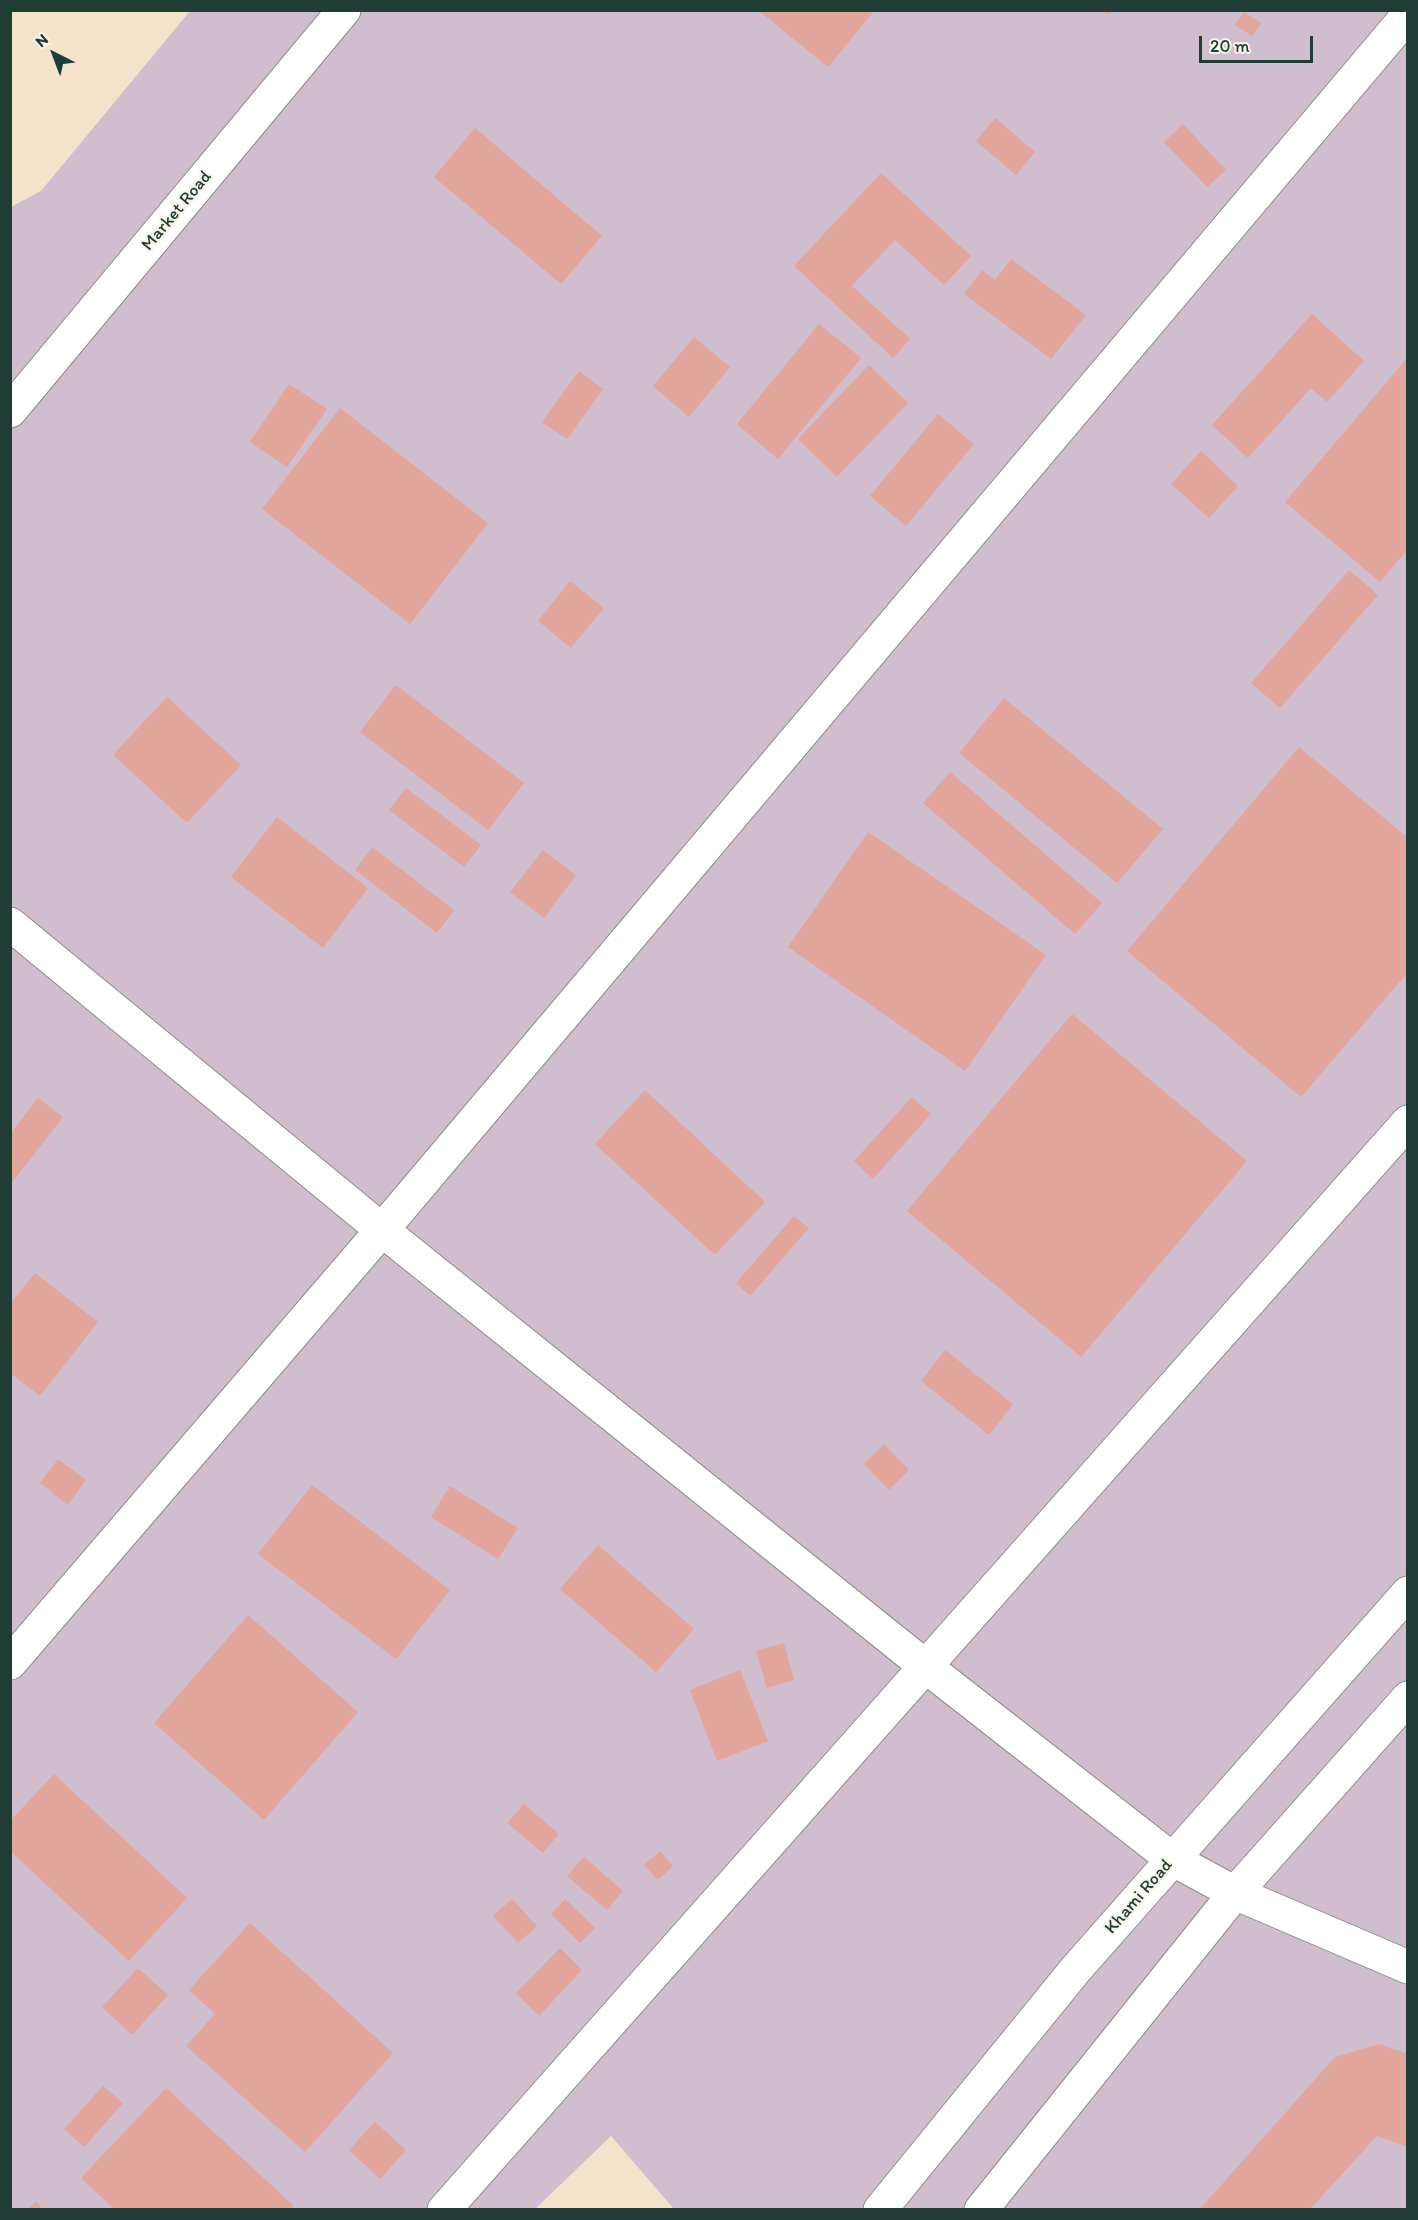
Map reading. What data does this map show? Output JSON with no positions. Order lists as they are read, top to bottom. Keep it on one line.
{"streets":{"street":["Market Road","Khami Road"]},"scale_bar":"20 m","north":"top left"}
